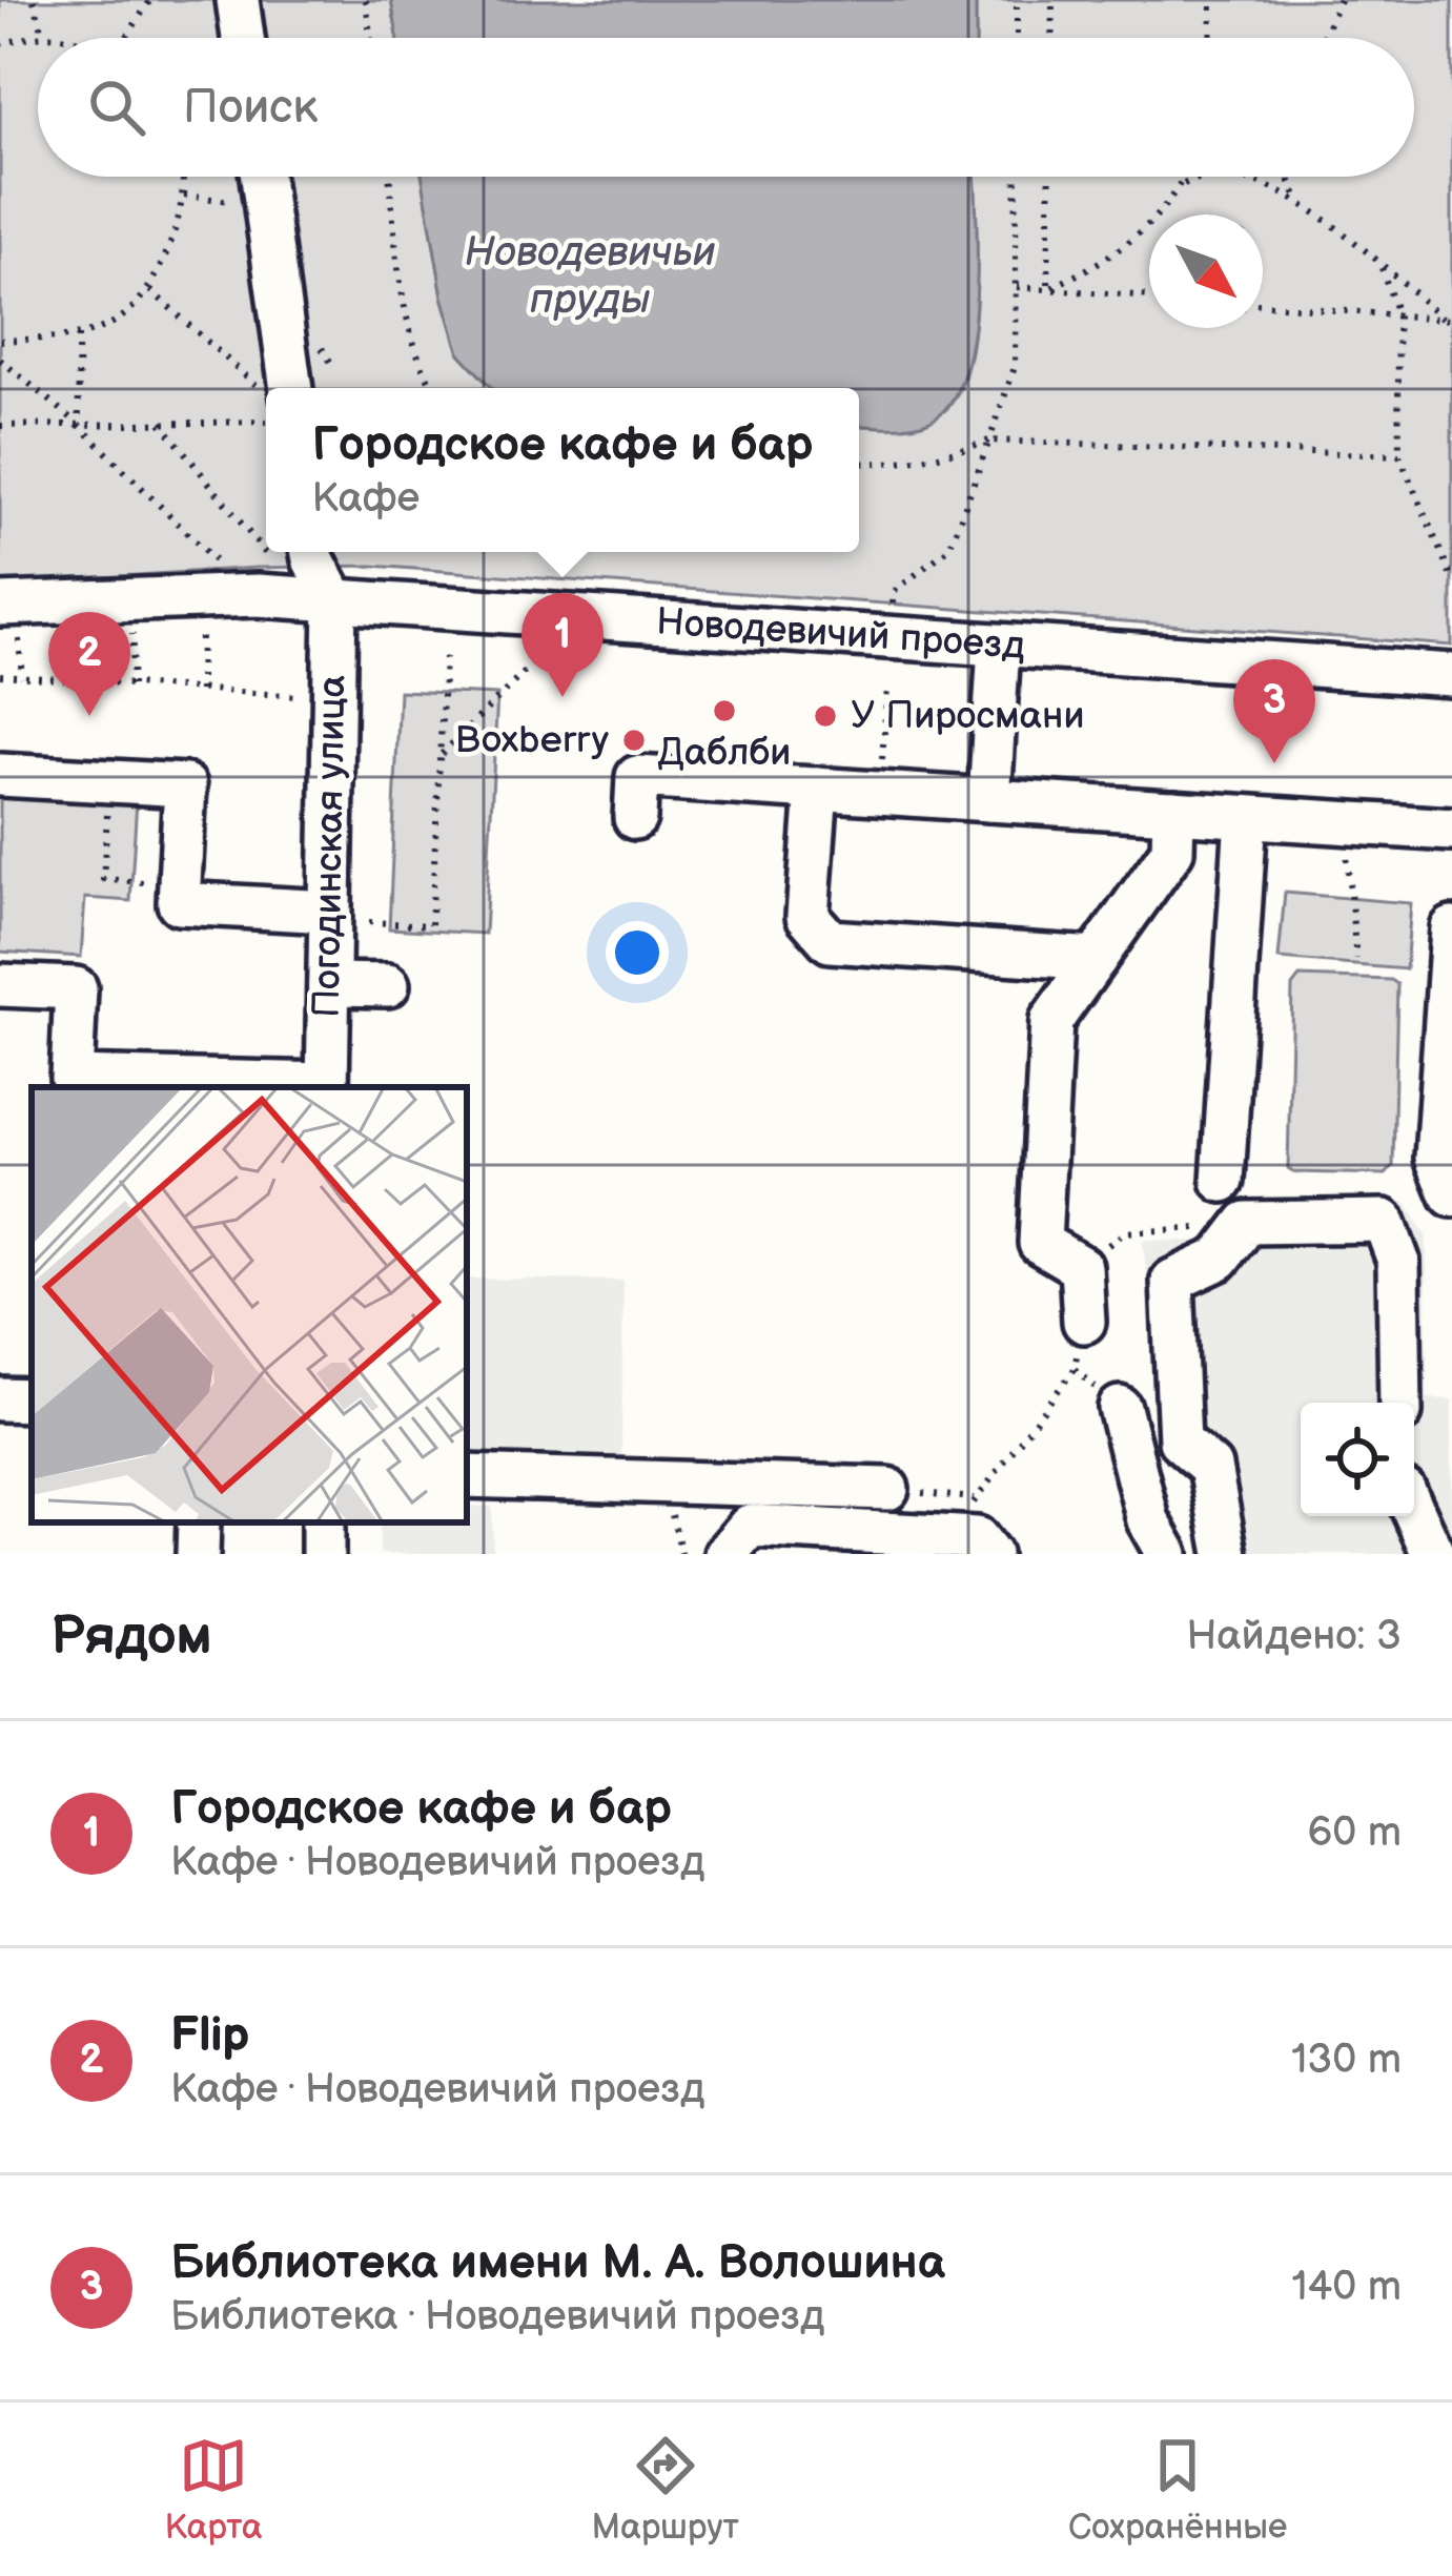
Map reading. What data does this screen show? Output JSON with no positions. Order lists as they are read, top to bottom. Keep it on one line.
{"streets":{"street":["Новодевичий проезд","Погодинская улица"]},"crossings":[["Новодевичий проезд","Погодинская улица"]],"water":["Новодевичьи пруды"],"places":["Даблби","У Пиросмани","Boxberry"],"north":"bottom right","page":{"search":"Поиск","popup":["Городское кафе и бар","Кафе"],"pins":["1","2","3"],"heading":["Рядом","Найдено: 3"],"list":[{"mark":"1","name":"Городское кафе и бар","note":"Кафе · Новодевичий проезд","value":"60 m"},{"mark":"2","name":"Flip","note":"Кафе · Новодевичий проезд","value":"130 m"},{"mark":"3","name":"Библиотека имени М. А. Волошина","note":"Библиотека · Новодевичий проезд","value":"140 m"}],"nav":["Карта","Маршрут","Сохранённые"]}}
